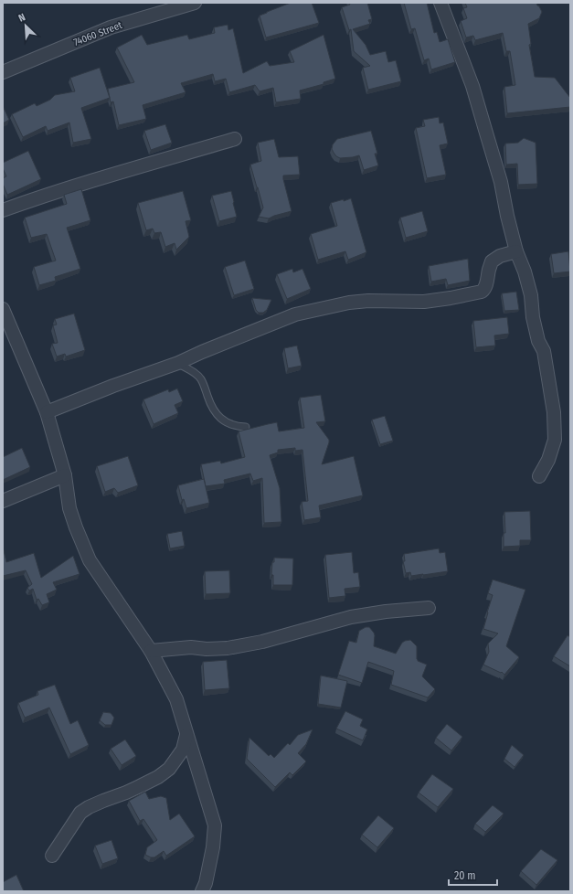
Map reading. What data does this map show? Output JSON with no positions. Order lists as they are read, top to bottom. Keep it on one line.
{"streets":{"street":["74060 Street"]},"scale_bar":"20 m","north":"top left"}
